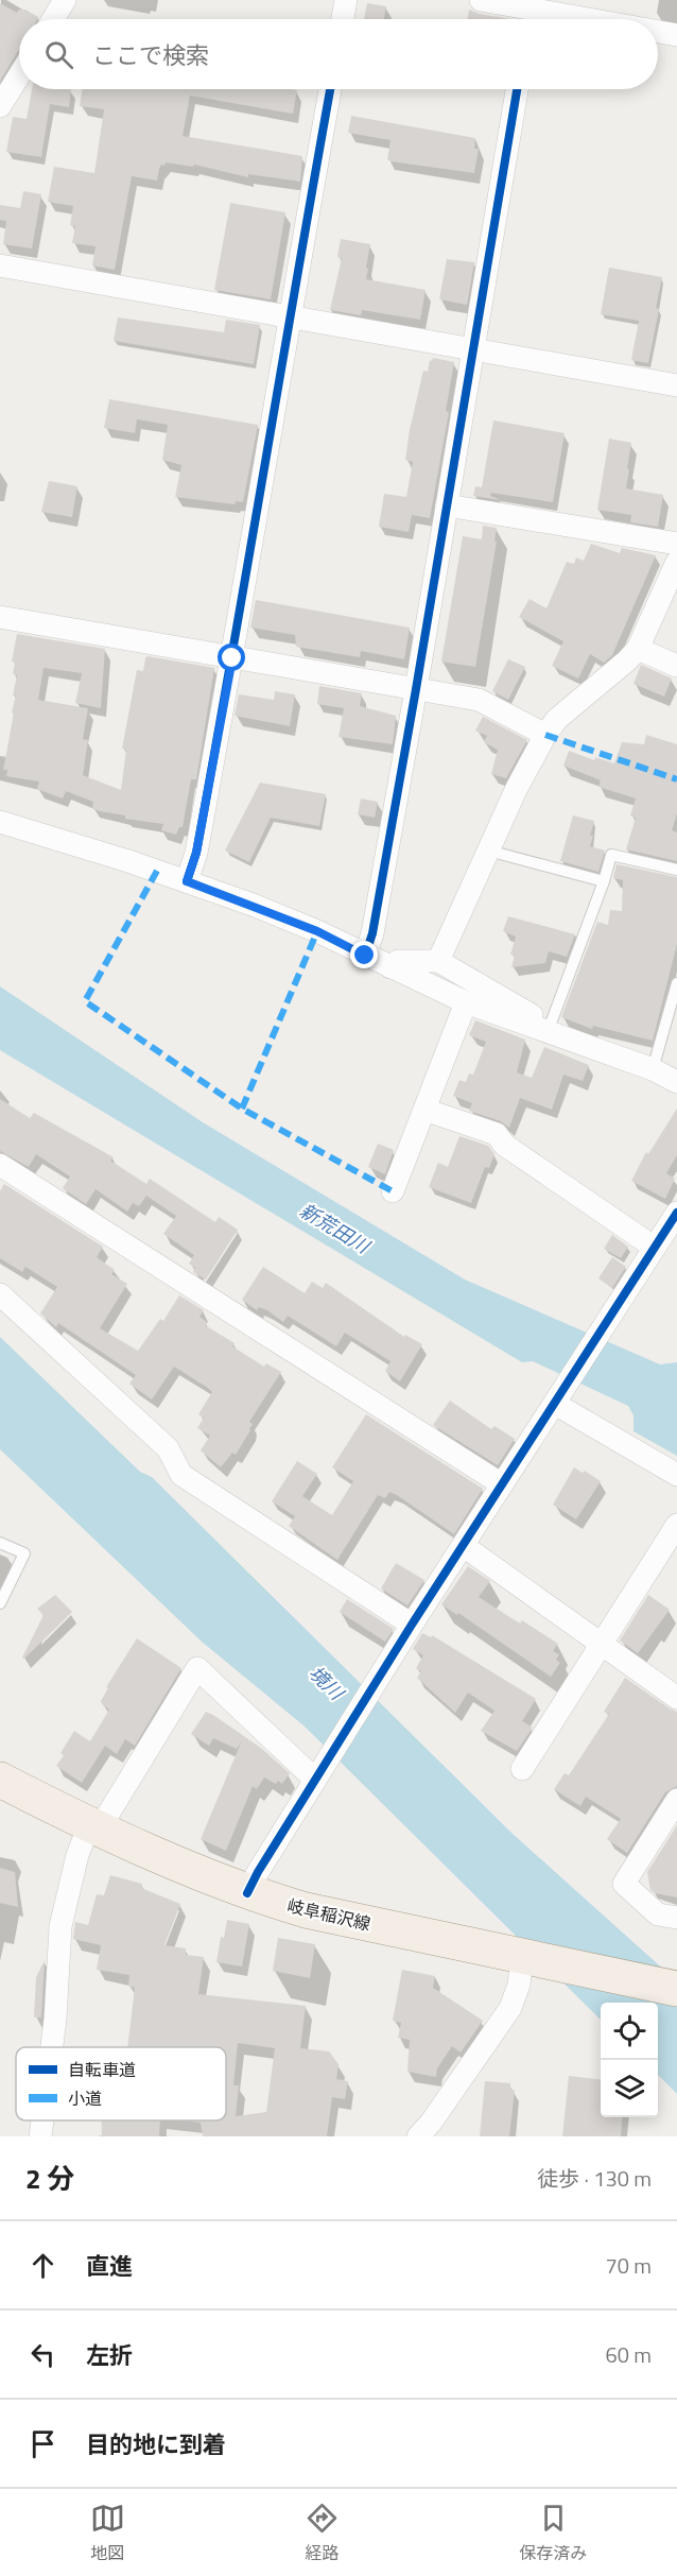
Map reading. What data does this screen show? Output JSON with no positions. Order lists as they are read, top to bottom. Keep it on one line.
{"streets":{"main road":["岐阜稲沢線"]},"water":["新荒田川","境川"],"legend":["自転車道","小道"],"page":{"search":"ここで検索","heading":["2 分","徒歩 · 130 m"],"list":[["直進","70 m"],["左折","60 m"],"目的地に到着"],"nav":["地図","経路","保存済み"]}}
